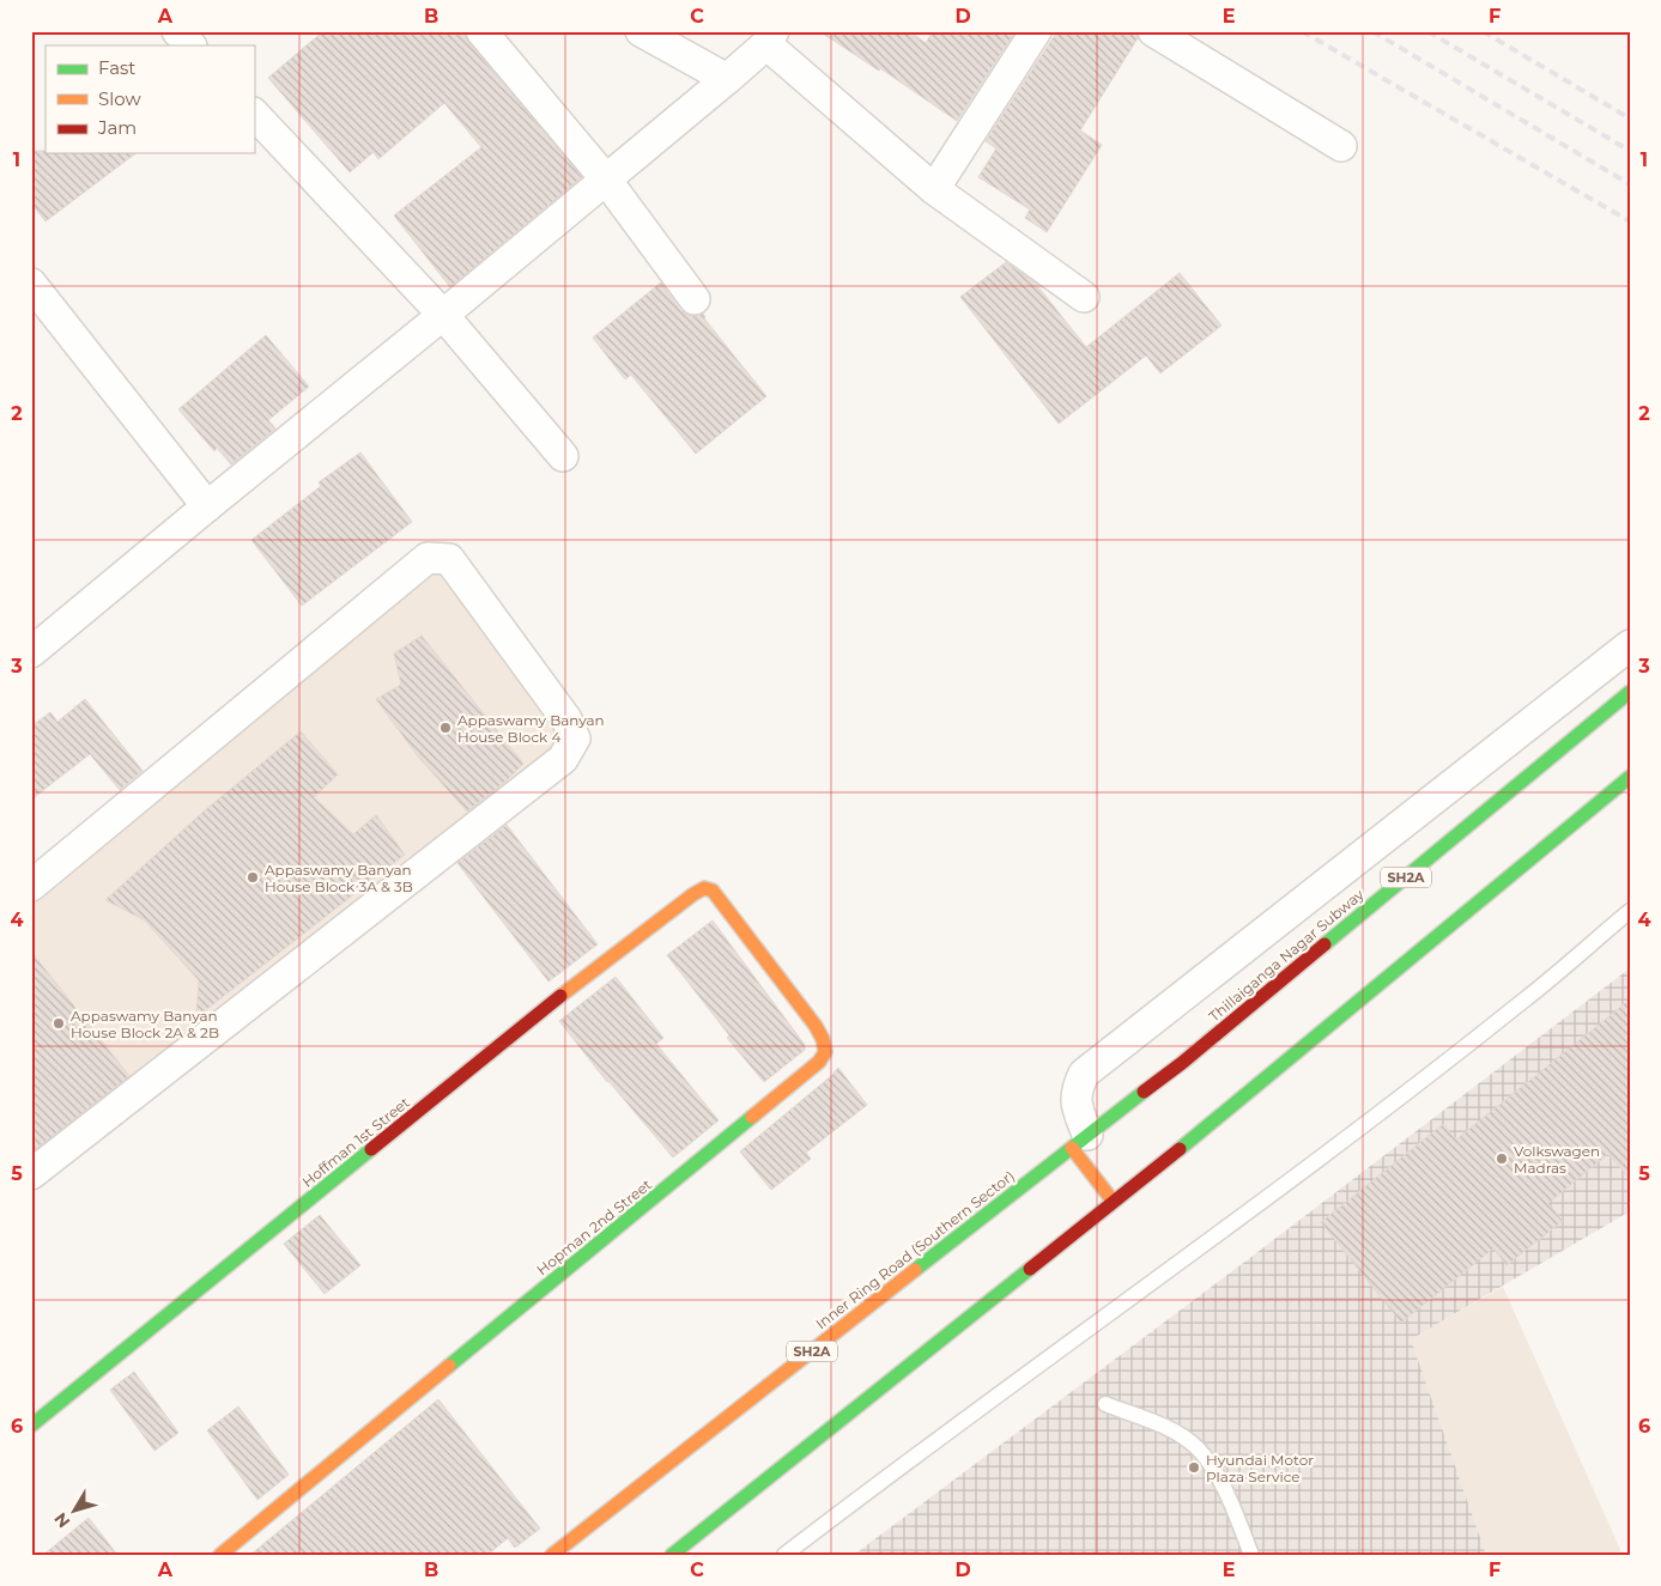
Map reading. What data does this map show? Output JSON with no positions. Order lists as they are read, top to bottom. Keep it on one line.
{"streets":{"main road":["SH2A","Thillaiganga Nagar Subway","Hoffman 1st Street","Hopman 2nd Street","Inner Ring Road (Southern Sector)"]},"crossings":[["Thillaiganga Nagar Subway","Inner Ring Road (Southern Sector)"],["Hoffman 1st Street","Hopman 2nd Street"]],"places":["Appaswamy Banyan House Block 4","Appaswamy Banyan House Block 3A & 3B","Appaswamy Banyan House Block 2A & 2B","Volkswagen Madras","Hyundai Motor Plaza Service"],"legend":["Fast","Slow","Jam"],"north":"bottom left","grid":{"columns":["A","B","C","D","E","F"],"rows":["1","2","3","4","5","6"]}}
